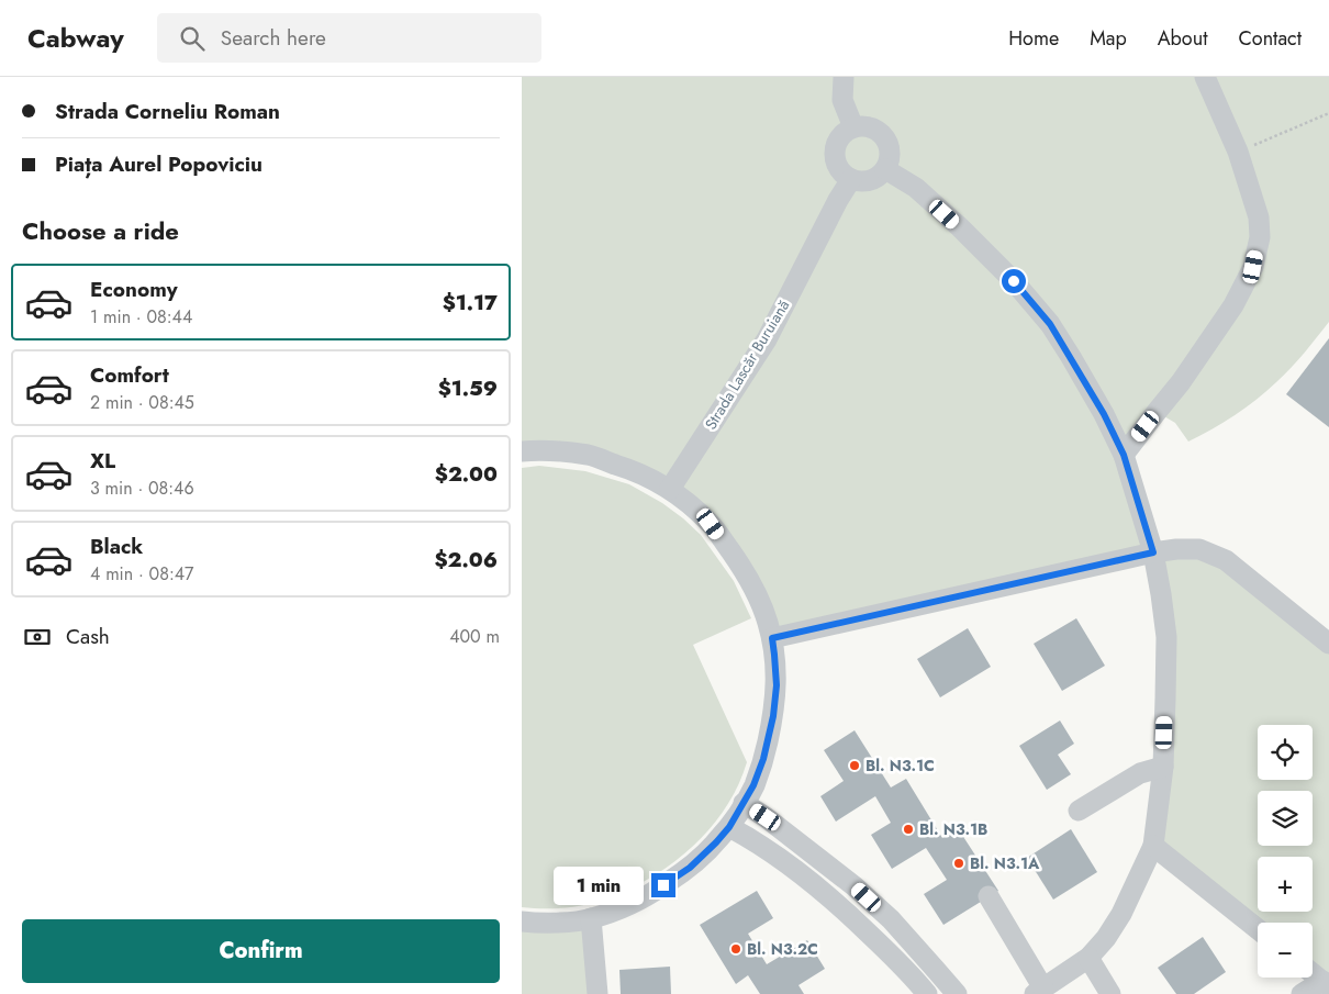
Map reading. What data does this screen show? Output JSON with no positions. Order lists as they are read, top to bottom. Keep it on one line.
{"streets":{"street":["Strada Lascăr Buruiană"]},"places":["Bl. N3.1C","Bl. N3.1B","Bl. N3.1A","Bl. N3.2C"],"page":{"header":"Cabway","search":"Search here","nav":["Home","Map","About","Contact"],"banner":["Strada Corneliu Roman","Piața Aurel Popoviciu"],"heading":"Choose a ride","list":[{"name":"Economy","note":"1 min · 08:44","value":"$1.17"},{"name":"Comfort","note":"2 min · 08:45","value":"$1.59"},{"name":"XL","note":"3 min · 08:46","value":"$2.00"},{"name":"Black","note":"4 min · 08:47","value":"$2.06"}],"pay":["Cash","400 m"],"map_buttons":["+","−"],"bubble":"1 min","buttons":"Confirm"}}
